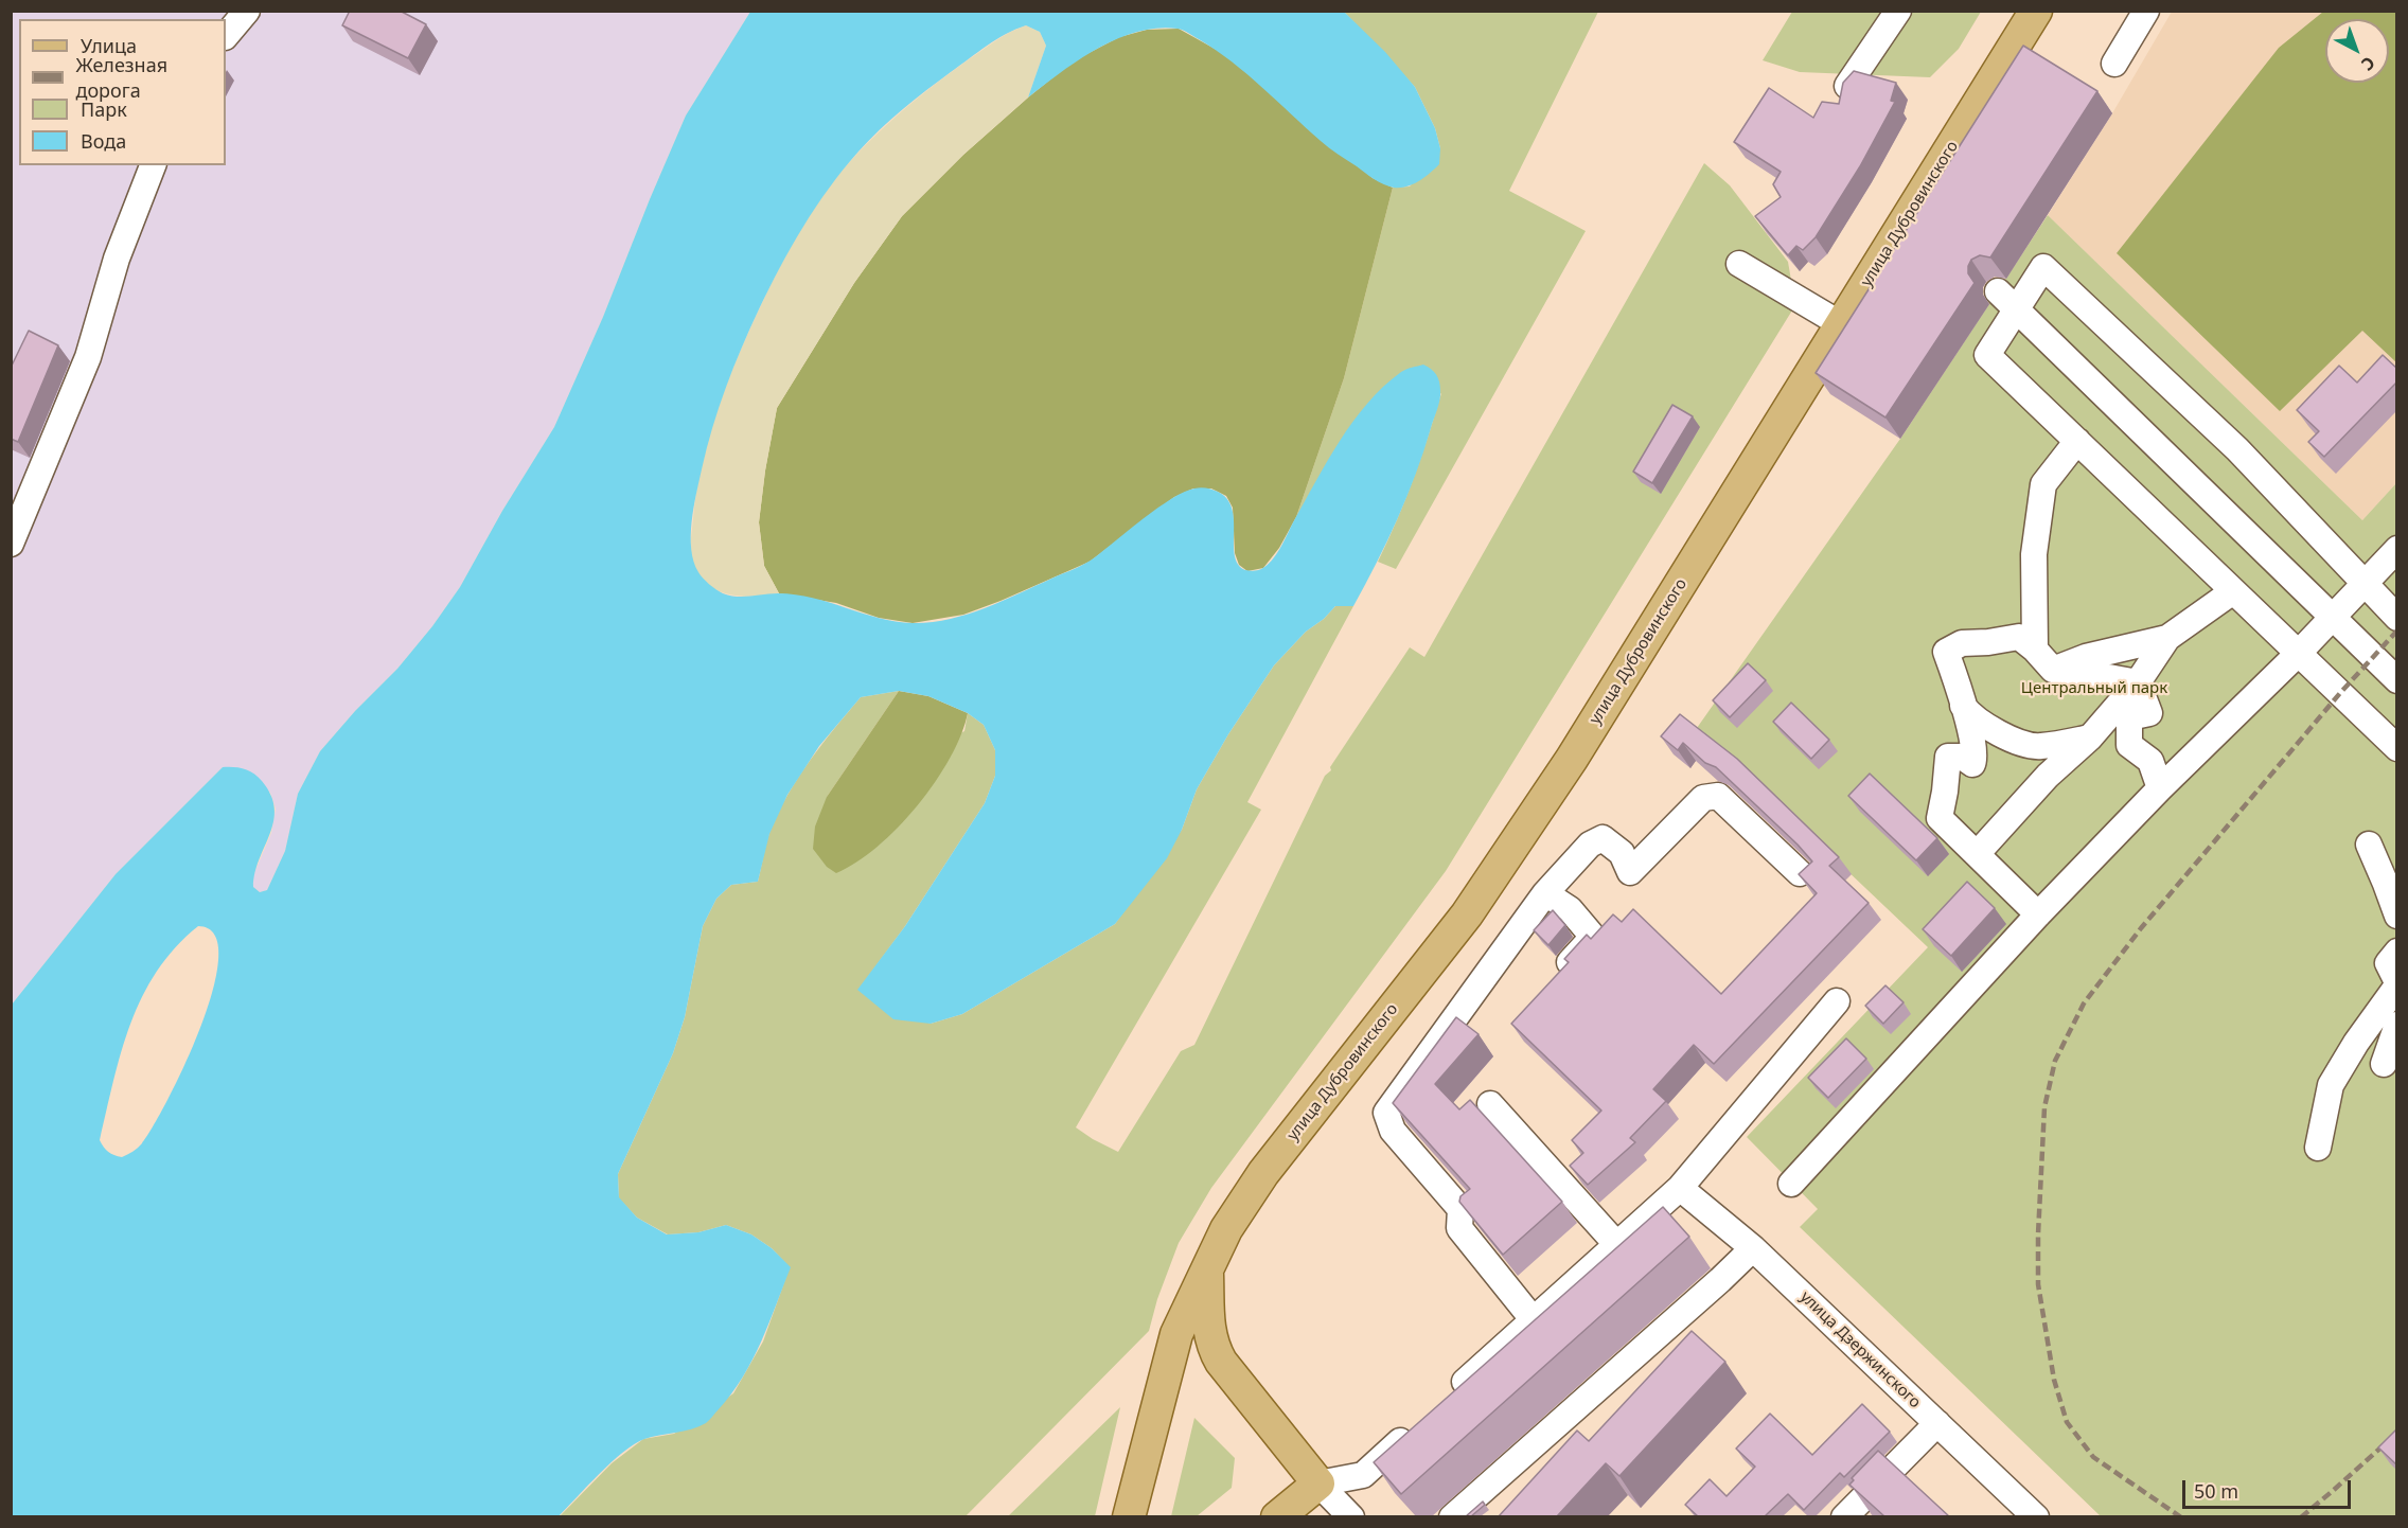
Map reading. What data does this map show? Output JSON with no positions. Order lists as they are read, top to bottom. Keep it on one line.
{"streets":{"main road":["улица Дубровинского"],"street":["улица Дзержинского"]},"parks":["Центральный парк"],"legend":["Улица","Железная дорога","Парк","Вода"],"scale_bar":"50 m","north":"bottom right"}
